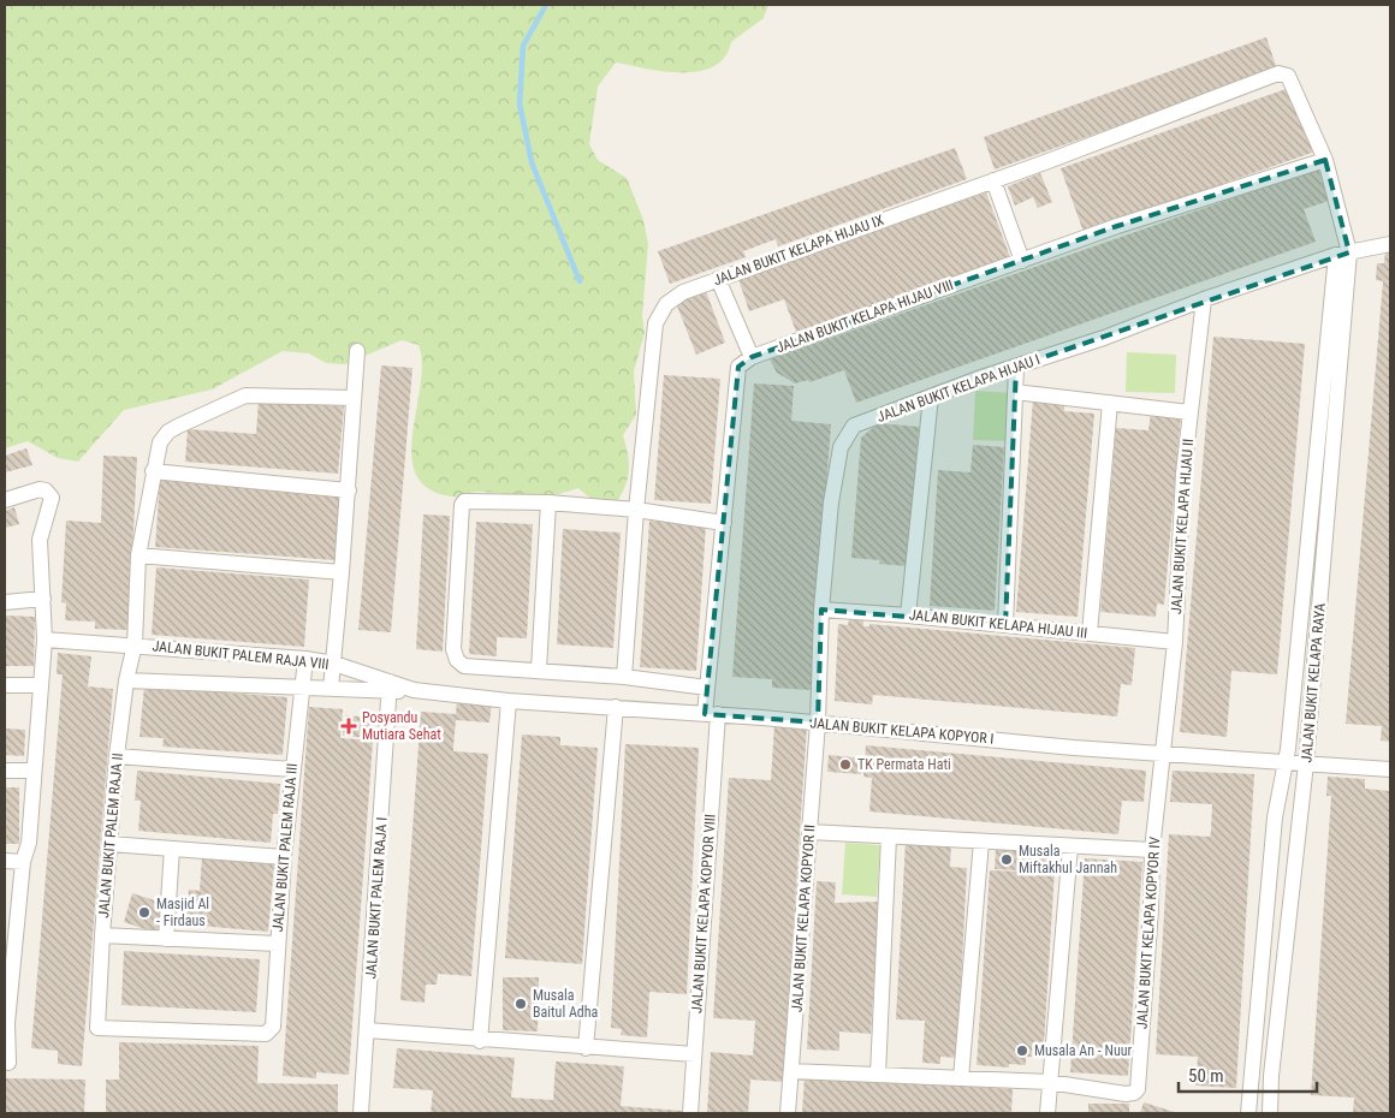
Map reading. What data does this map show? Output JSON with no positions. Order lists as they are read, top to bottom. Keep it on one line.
{"streets":{"street":["JALAN BUKIT KELAPA HIJAU IX","JALAN BUKIT KELAPA HIJAU VIII","JALAN BUKIT KELAPA HIJAU I","JALAN BUKIT KELAPA HIJAU II","JALAN BUKIT KELAPA HIJAU III","JALAN BUKIT PALEM RAJA VIII","JALAN BUKIT KELAPA RAYA","JALAN BUKIT KELAPA KOPYOR I","JALAN BUKIT PALEM RAJA II","JALAN BUKIT PALEM RAJA III","JALAN BUKIT PALEM RAJA I","JALAN BUKIT KELAPA KOPYOR VIII","JALAN BUKIT KELAPA KOPYOR II","JALAN BUKIT KELAPA KOPYOR IV"]},"crossings":[["JALAN BUKIT KELAPA HIJAU IX","JALAN BUKIT KELAPA HIJAU VIII"],["JALAN BUKIT KELAPA HIJAU I","JALAN BUKIT KELAPA HIJAU II"],["JALAN BUKIT KELAPA HIJAU I","JALAN BUKIT KELAPA HIJAU III"],["JALAN BUKIT KELAPA HIJAU I","JALAN BUKIT KELAPA RAYA"],["JALAN BUKIT KELAPA HIJAU I","JALAN BUKIT KELAPA KOPYOR I"],["JALAN BUKIT KELAPA HIJAU I","JALAN BUKIT KELAPA KOPYOR II"],["JALAN BUKIT KELAPA HIJAU II","JALAN BUKIT KELAPA HIJAU III"],["JALAN BUKIT KELAPA HIJAU II","JALAN BUKIT KELAPA KOPYOR I"],["JALAN BUKIT KELAPA HIJAU II","JALAN BUKIT KELAPA KOPYOR IV"],["JALAN BUKIT PALEM RAJA VIII","JALAN BUKIT KELAPA KOPYOR I"],["JALAN BUKIT PALEM RAJA VIII","JALAN BUKIT PALEM RAJA II"],["JALAN BUKIT PALEM RAJA VIII","JALAN BUKIT PALEM RAJA III"],["JALAN BUKIT PALEM RAJA VIII","JALAN BUKIT PALEM RAJA I"],["JALAN BUKIT KELAPA RAYA","JALAN BUKIT KELAPA KOPYOR I"],["JALAN BUKIT KELAPA KOPYOR I","JALAN BUKIT KELAPA KOPYOR VIII"],["JALAN BUKIT KELAPA KOPYOR I","JALAN BUKIT KELAPA KOPYOR II"],["JALAN BUKIT KELAPA KOPYOR I","JALAN BUKIT KELAPA KOPYOR IV"],["JALAN BUKIT PALEM RAJA II","JALAN BUKIT PALEM RAJA III"],["JALAN BUKIT KELAPA KOPYOR II","JALAN BUKIT KELAPA KOPYOR IV"]],"places":{"health":["Posyandu Mutiara Sehat"],"other":["TK Permata Hati","Musala Miftakhul Jannah","Masjid Al - Firdaus","Musala Baitul Adha","Musala An - Nuur"]},"scale_bar":"50 m"}
